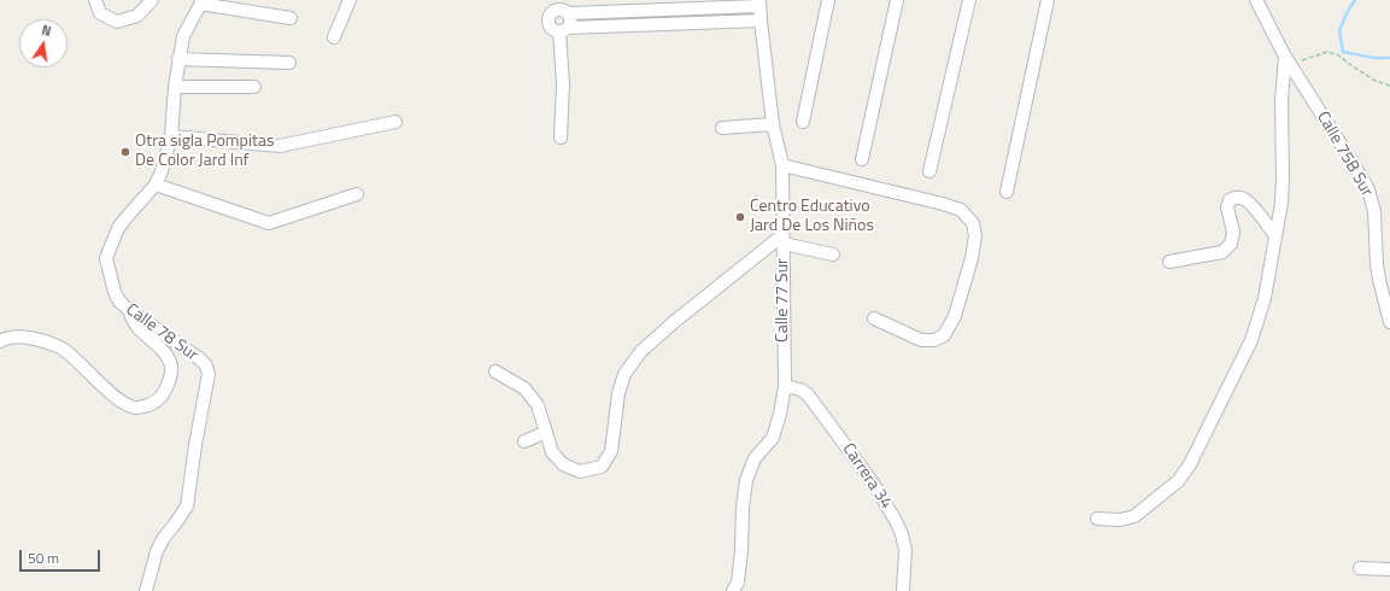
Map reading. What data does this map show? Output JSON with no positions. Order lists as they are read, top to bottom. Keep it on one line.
{"streets":{"street":["Calle 75B Sur","Calle 77 Sur","Calle 78 Sur","Carrera 34"]},"crossings":[["Calle 77 Sur","Carrera 34"]],"places":["Otra sigla Pompitas De Color Jard Inf","Centro Educativo Jard De Los Niños"],"scale_bar":"50 m","north":"top"}
